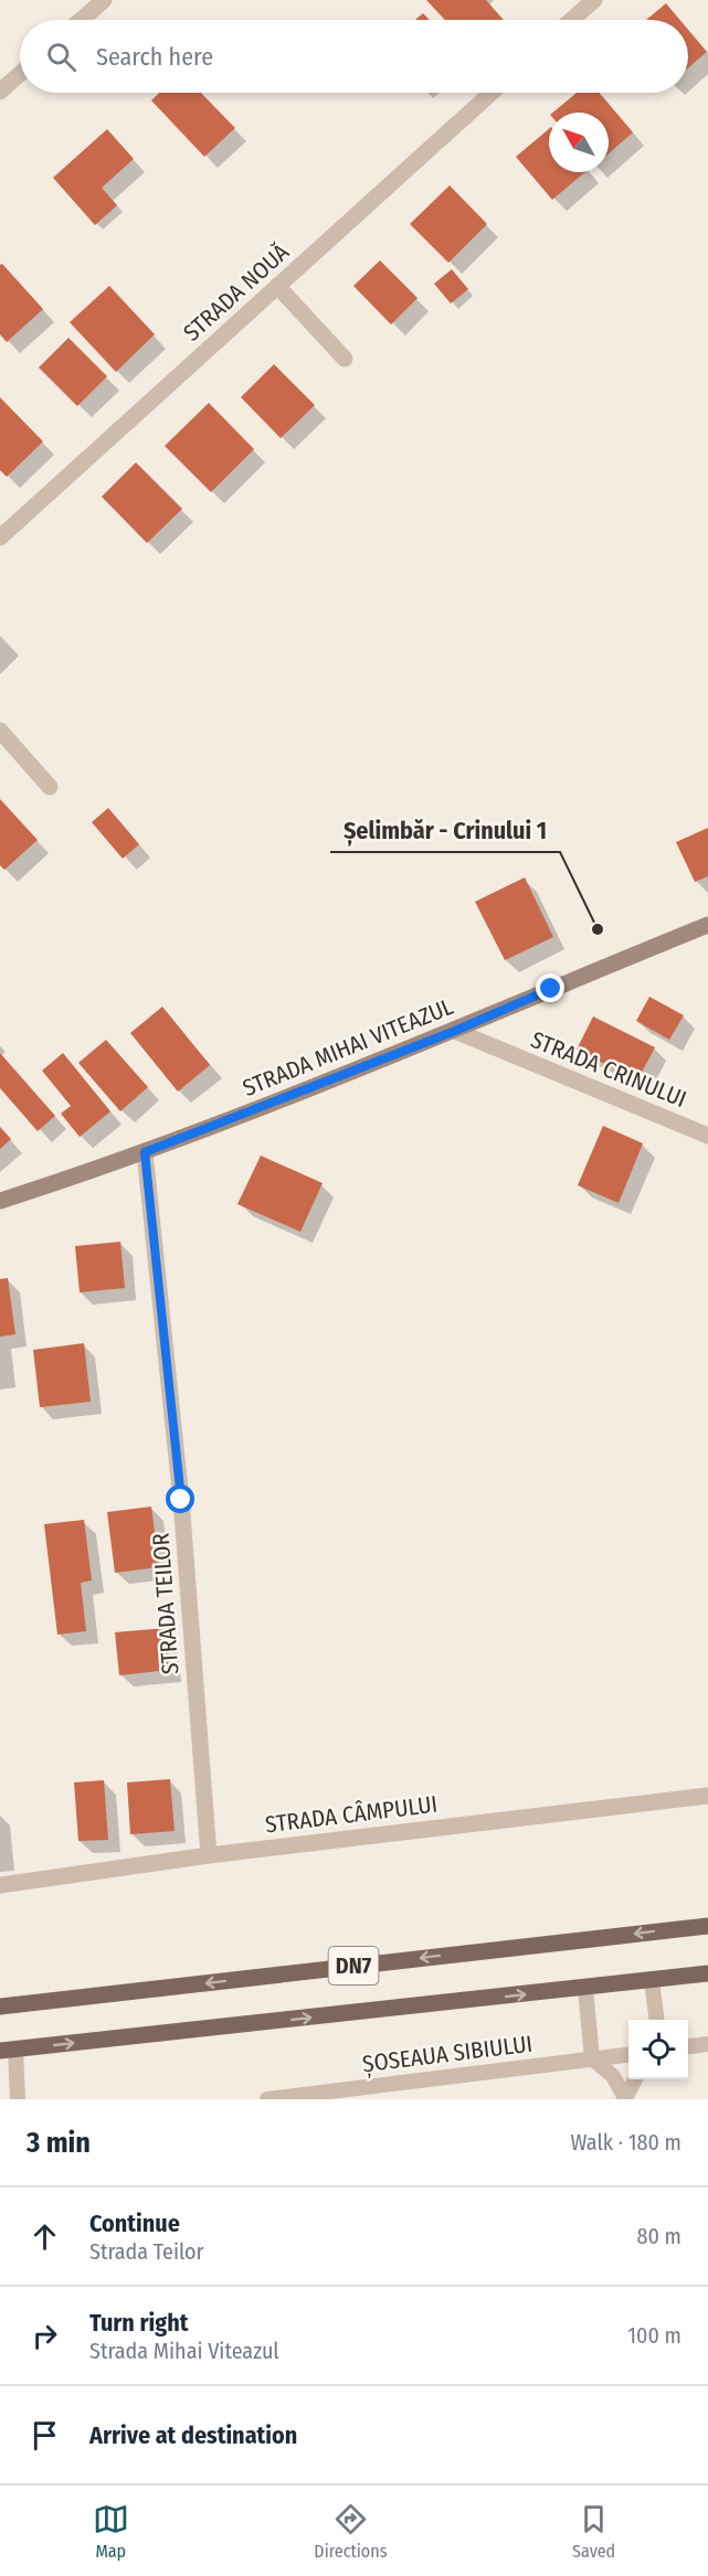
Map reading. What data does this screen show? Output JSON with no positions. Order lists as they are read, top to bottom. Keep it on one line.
{"streets":{"main road":["STRADA MIHAI VITEAZUL","DN7"],"street":["STRADA NOUĂ","STRADA CRINULUI","STRADA TEILOR","STRADA CÂMPULUI"],"lane":["ȘOSEAUA SIBIULUI"]},"crossings":[["STRADA MIHAI VITEAZUL","STRADA CRINULUI"],["STRADA MIHAI VITEAZUL","STRADA TEILOR"],["STRADA TEILOR","STRADA CÂMPULUI"]],"places":["Șelimbăr - Crinului 1"],"north":"top left","page":{"search":"Search here","heading":["3 min","Walk · 180 m"],"list":[["Continue","Strada Teilor","80 m"],["Turn right","Strada Mihai Viteazul","100 m"],"Arrive at destination"],"nav":["Map","Directions","Saved"]}}
